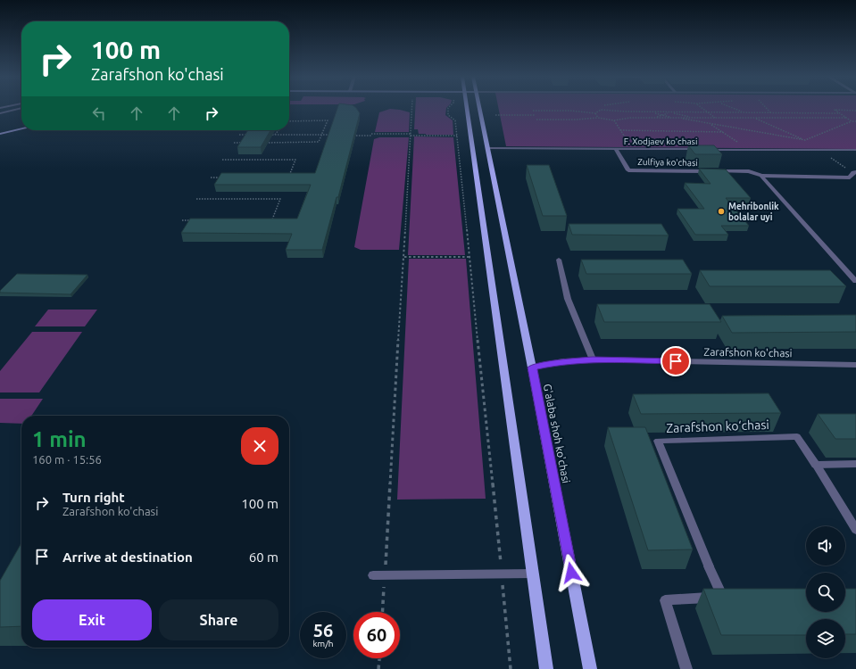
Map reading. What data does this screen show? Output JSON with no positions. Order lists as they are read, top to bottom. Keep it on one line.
{"streets":{"main road":["G'alaba shoh ko'chasi"],"street":["F. Xodjaev ko'chasi","Zulfiya ko'chasi","Zarafshon ko'chasi","Zarafshon ko‘chasi"]},"crossings":[["F. Xodjaev ko'chasi","Zulfiya ko'chasi"],["F. Xodjaev ko'chasi","G'alaba shoh ko'chasi"],["Zarafshon ko'chasi","G'alaba shoh ko'chasi"]],"places":["Mehribonlik bolalar uyi"],"page":{"turn":["100 m","Zarafshon ko'chasi"],"heading":["1 min","160 m · 15:56"],"list":[{"name":"Turn right","note":"Zarafshon ko'chasi","value":"100 m"},{"name":"Arrive at destination","value":"60 m"}],"buttons":["Exit","Share"],"speed":"56 km/h","limit":"60"}}
